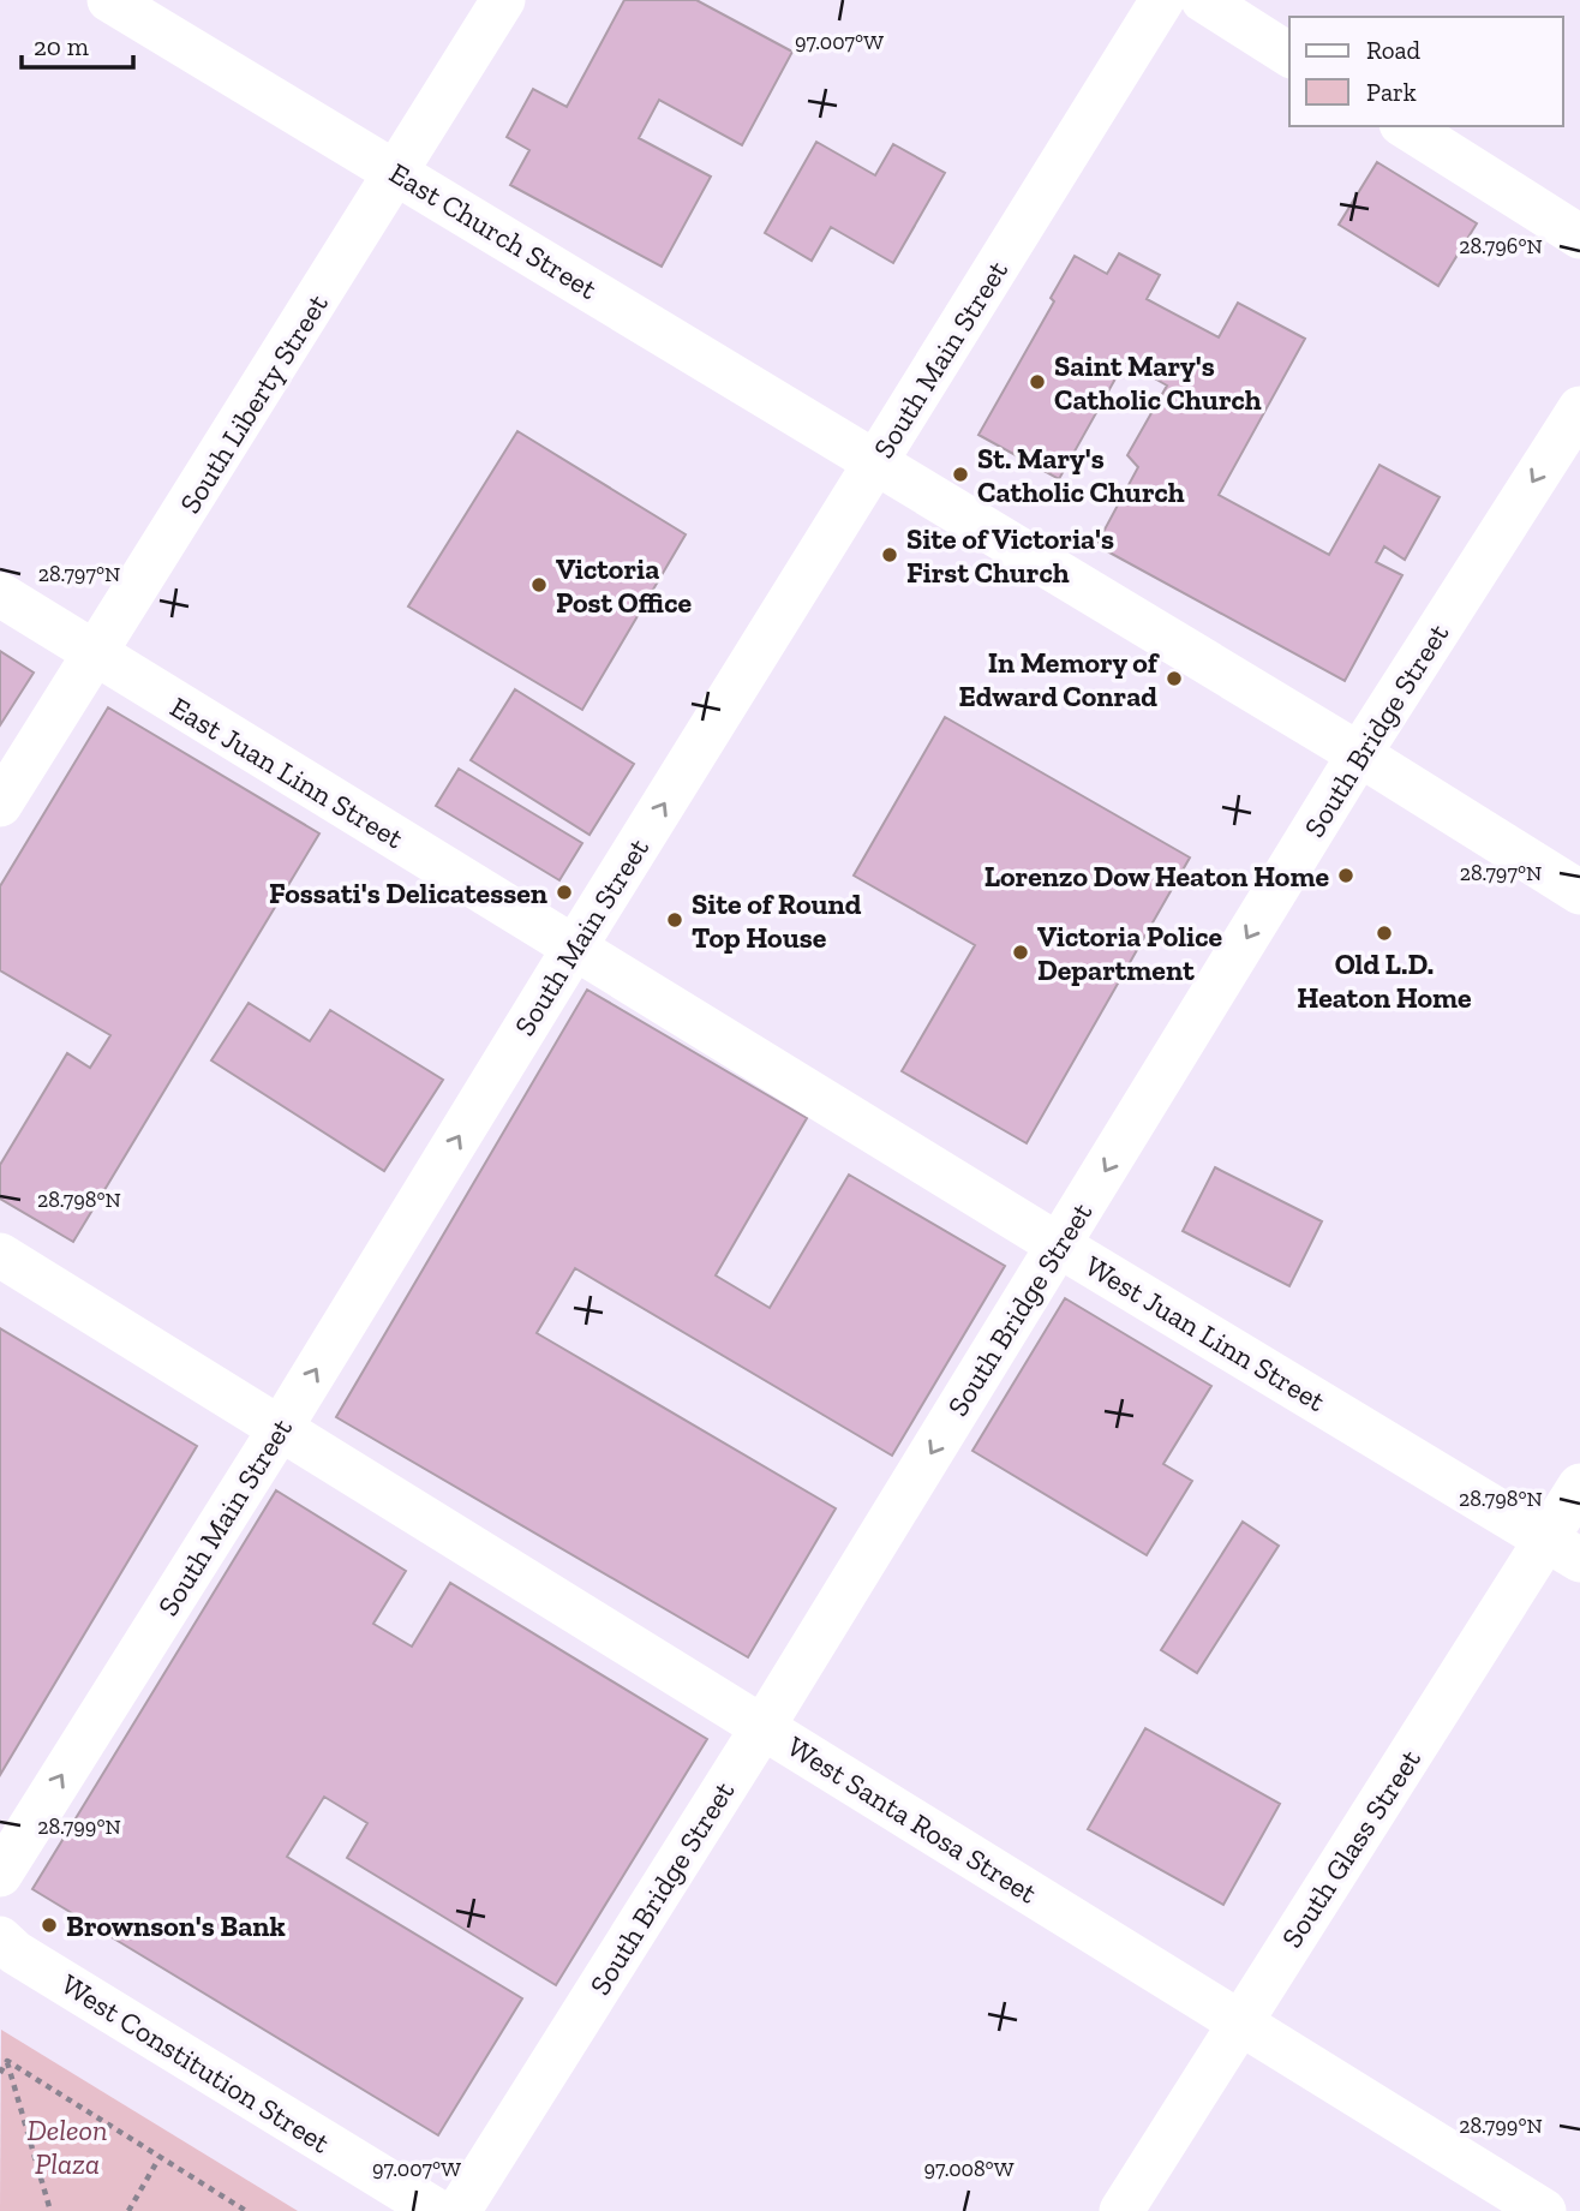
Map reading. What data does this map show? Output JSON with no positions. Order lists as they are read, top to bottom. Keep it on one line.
{"streets":{"street":["East Church Street","South Main Street","South Liberty Street","South Bridge Street","East Juan Linn Street","West Juan Linn Street","West Santa Rosa Street","South Glass Street","West Constitution Street"]},"crossings":[["East Church Street","South Main Street"],["East Church Street","South Liberty Street"],["East Church Street","South Bridge Street"],["South Main Street","East Juan Linn Street"],["South Main Street","West Juan Linn Street"],["South Main Street","West Santa Rosa Street"],["South Liberty Street","East Juan Linn Street"],["South Bridge Street","West Juan Linn Street"],["South Bridge Street","West Santa Rosa Street"],["East Juan Linn Street","West Juan Linn Street"],["West Juan Linn Street","South Glass Street"],["West Santa Rosa Street","South Glass Street"]],"one_way":["South Main Street","South Bridge Street"],"parks":["Deleon Plaza"],"places":["Saint Mary's Catholic Church","St. Mary's Catholic Church","Site of Victoria's First Church","Victoria Post Office","In Memory of Edward Conrad","Lorenzo Dow Heaton Home","Fossati's Delicatessen","Site of Round Top House","Old L.D. Heaton Home","Victoria Police Department","Brownson's Bank"],"legend":["Road","Park"],"scale_bar":"20 m","coordinates":["97.007°W","28.796°N","28.797°N","28.798°N","28.799°N","97.008°W"]}
